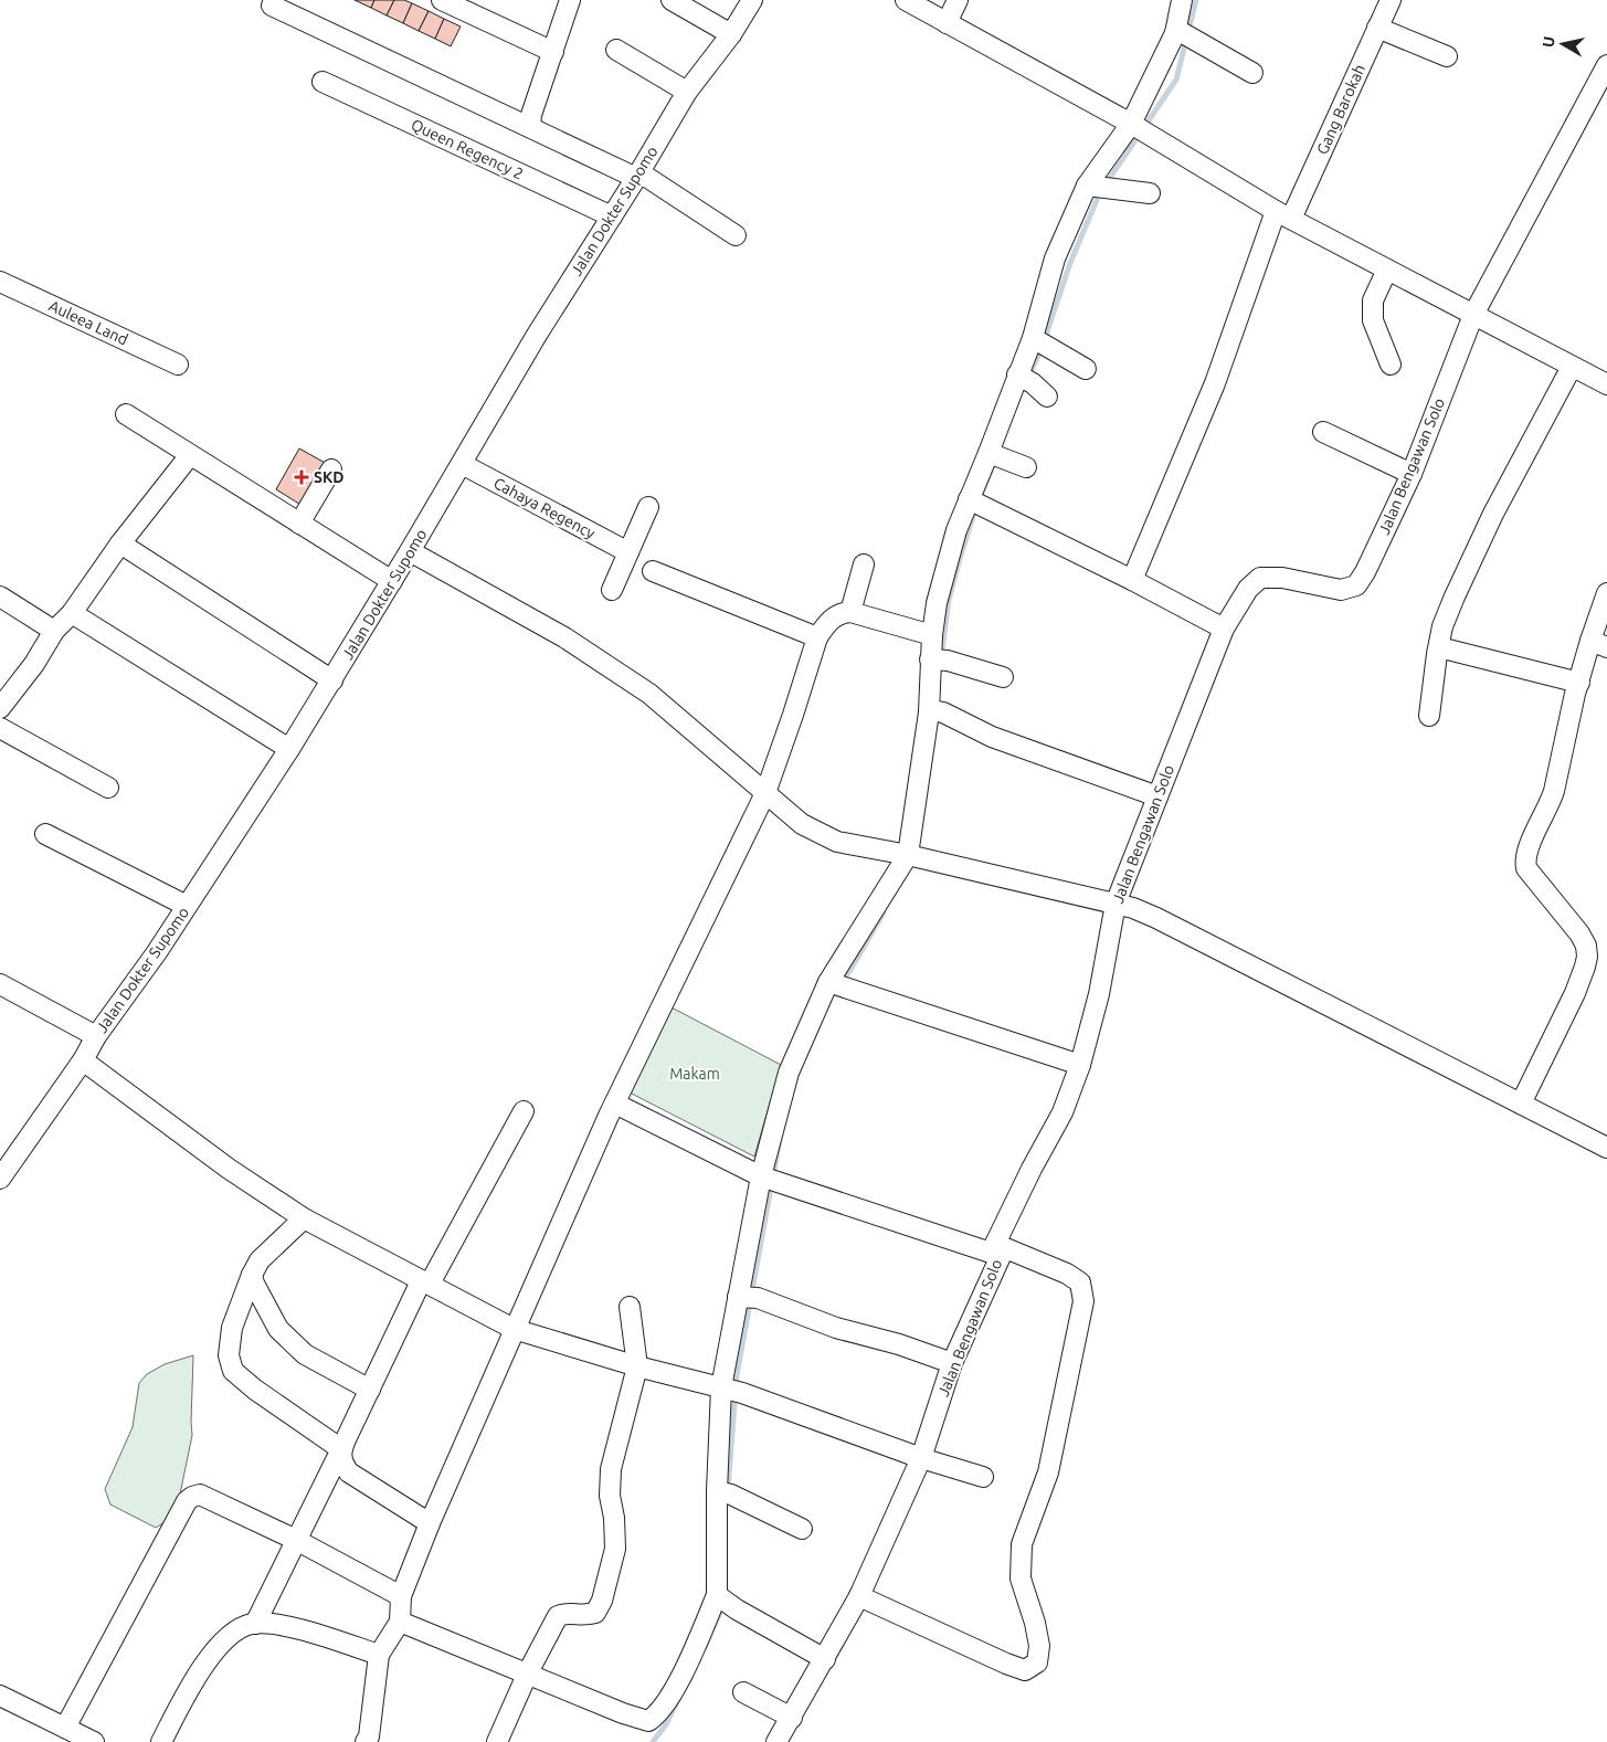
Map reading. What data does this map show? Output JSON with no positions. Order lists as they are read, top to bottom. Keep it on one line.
{"streets":{"street":["Gang Barokah","Queen Regency 2","Jalan Dokter Supomo","Auleea Land","Jalan Bengawan Solo","Cahaya Regency"]},"crossings":[["Queen Regency 2","Jalan Dokter Supomo"],["Jalan Dokter Supomo","Cahaya Regency"]],"parks":["Makam"],"places":{"health":["SKD"]},"north":"left"}
